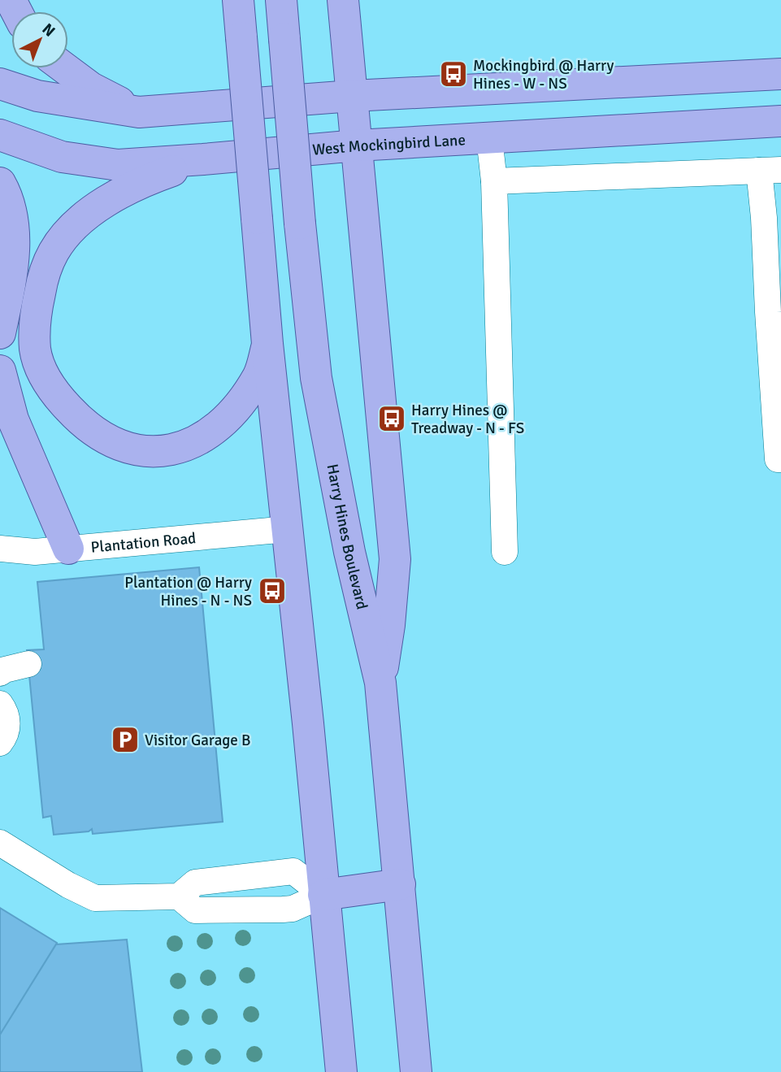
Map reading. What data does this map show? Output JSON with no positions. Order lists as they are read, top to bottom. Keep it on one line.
{"streets":{"main road":["West Mockingbird Lane","Harry Hines Boulevard"],"street":["Plantation Road"]},"places":{"bus stop":["Mockingbird @ Harry Hines - W - NS","Harry Hines @ Treadway - N - FS","Plantation @ Harry Hines - N - NS"],"parking":["Visitor Garage B"]},"north":"top right"}
